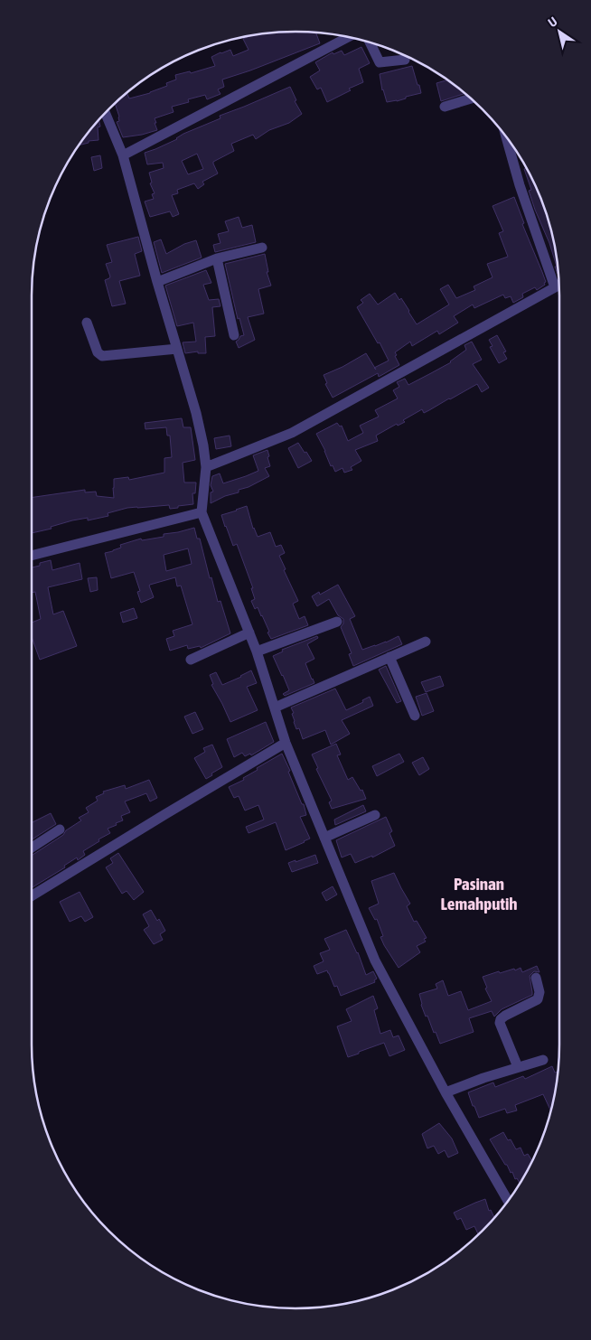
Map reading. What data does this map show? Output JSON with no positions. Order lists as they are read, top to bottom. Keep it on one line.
{"districts":["Pasinan Lemahputih"],"north":"top left"}
